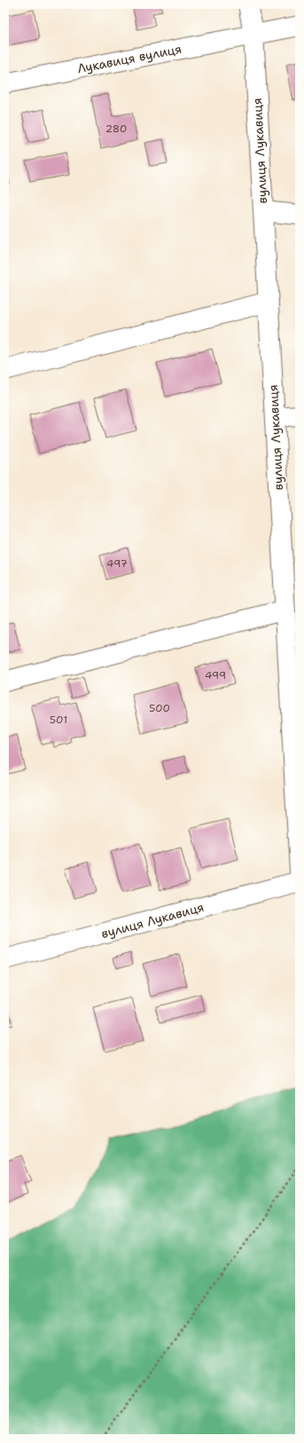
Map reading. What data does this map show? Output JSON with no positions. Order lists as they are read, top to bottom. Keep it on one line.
{"streets":{"street":["Лукавиця вулиця","вулиця Лукавиця"]},"crossings":[["Лукавиця вулиця","вулиця Лукавиця"]],"house_numbers":["280","497","499","500","501"]}
